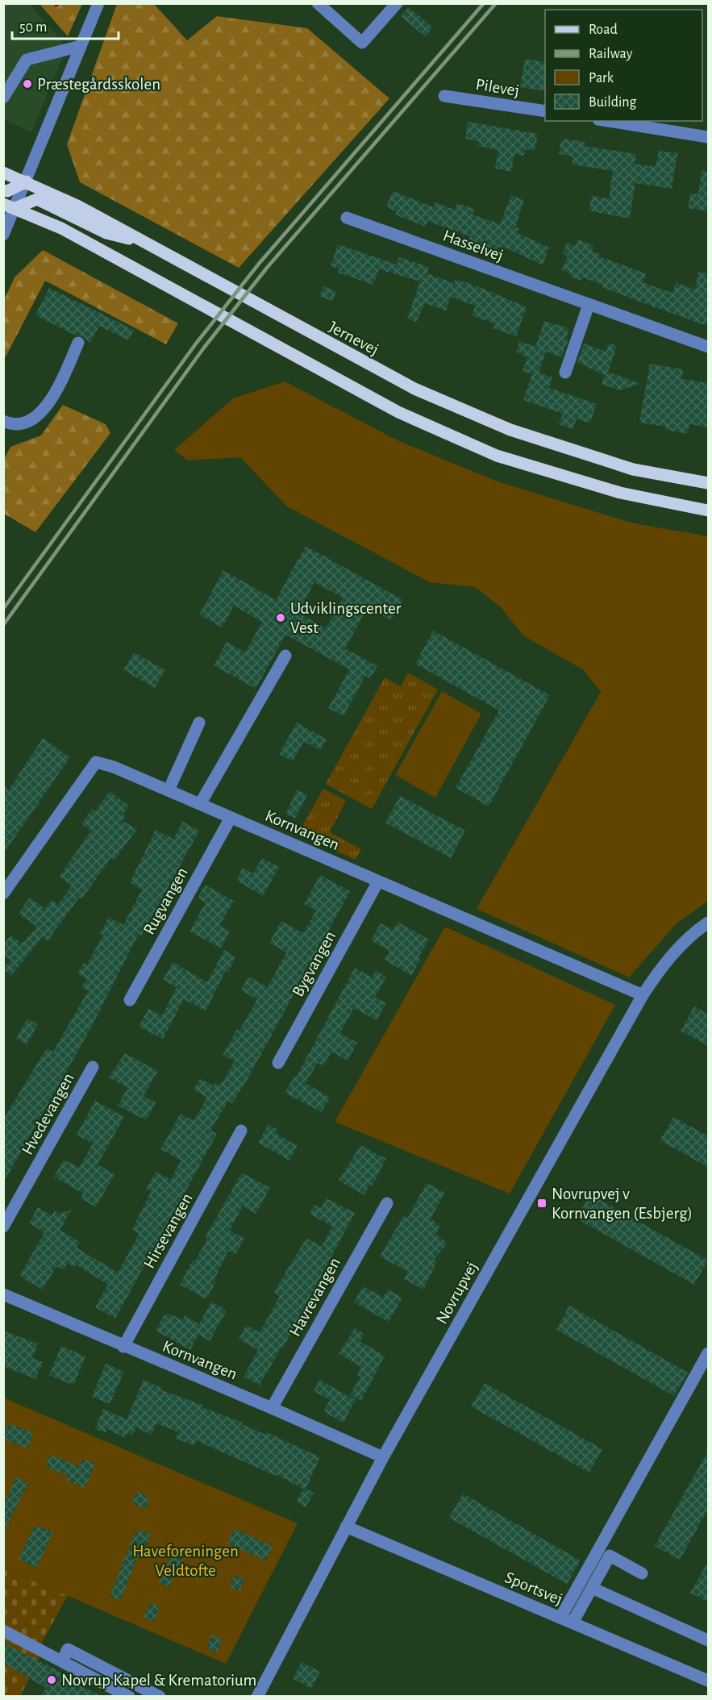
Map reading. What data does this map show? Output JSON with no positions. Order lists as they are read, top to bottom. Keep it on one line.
{"streets":{"main road":["Jernevej"],"street":["Pilevej","Hasselvej","Kornvangen","Rugvangen","Bygvangen","Hvedevangen","Hirsevangen","Novrupvej","Havrevangen","Sportsvej"]},"crossings":[["Kornvangen","Rugvangen"],["Kornvangen","Bygvangen"],["Kornvangen","Hirsevangen"],["Kornvangen","Novrupvej"],["Kornvangen","Havrevangen"],["Novrupvej","Sportsvej"]],"parks":["Haveforeningen Veldtofte"],"places":{"other":["Præstegårdsskolen","Udviklingscenter Vest","Novrup Kapel & Krematorium"],"transit":["Novrupvej v Kornvangen (Esbjerg)"]},"legend":["Road","Railway","Park","Building"],"scale_bar":"50 m"}
